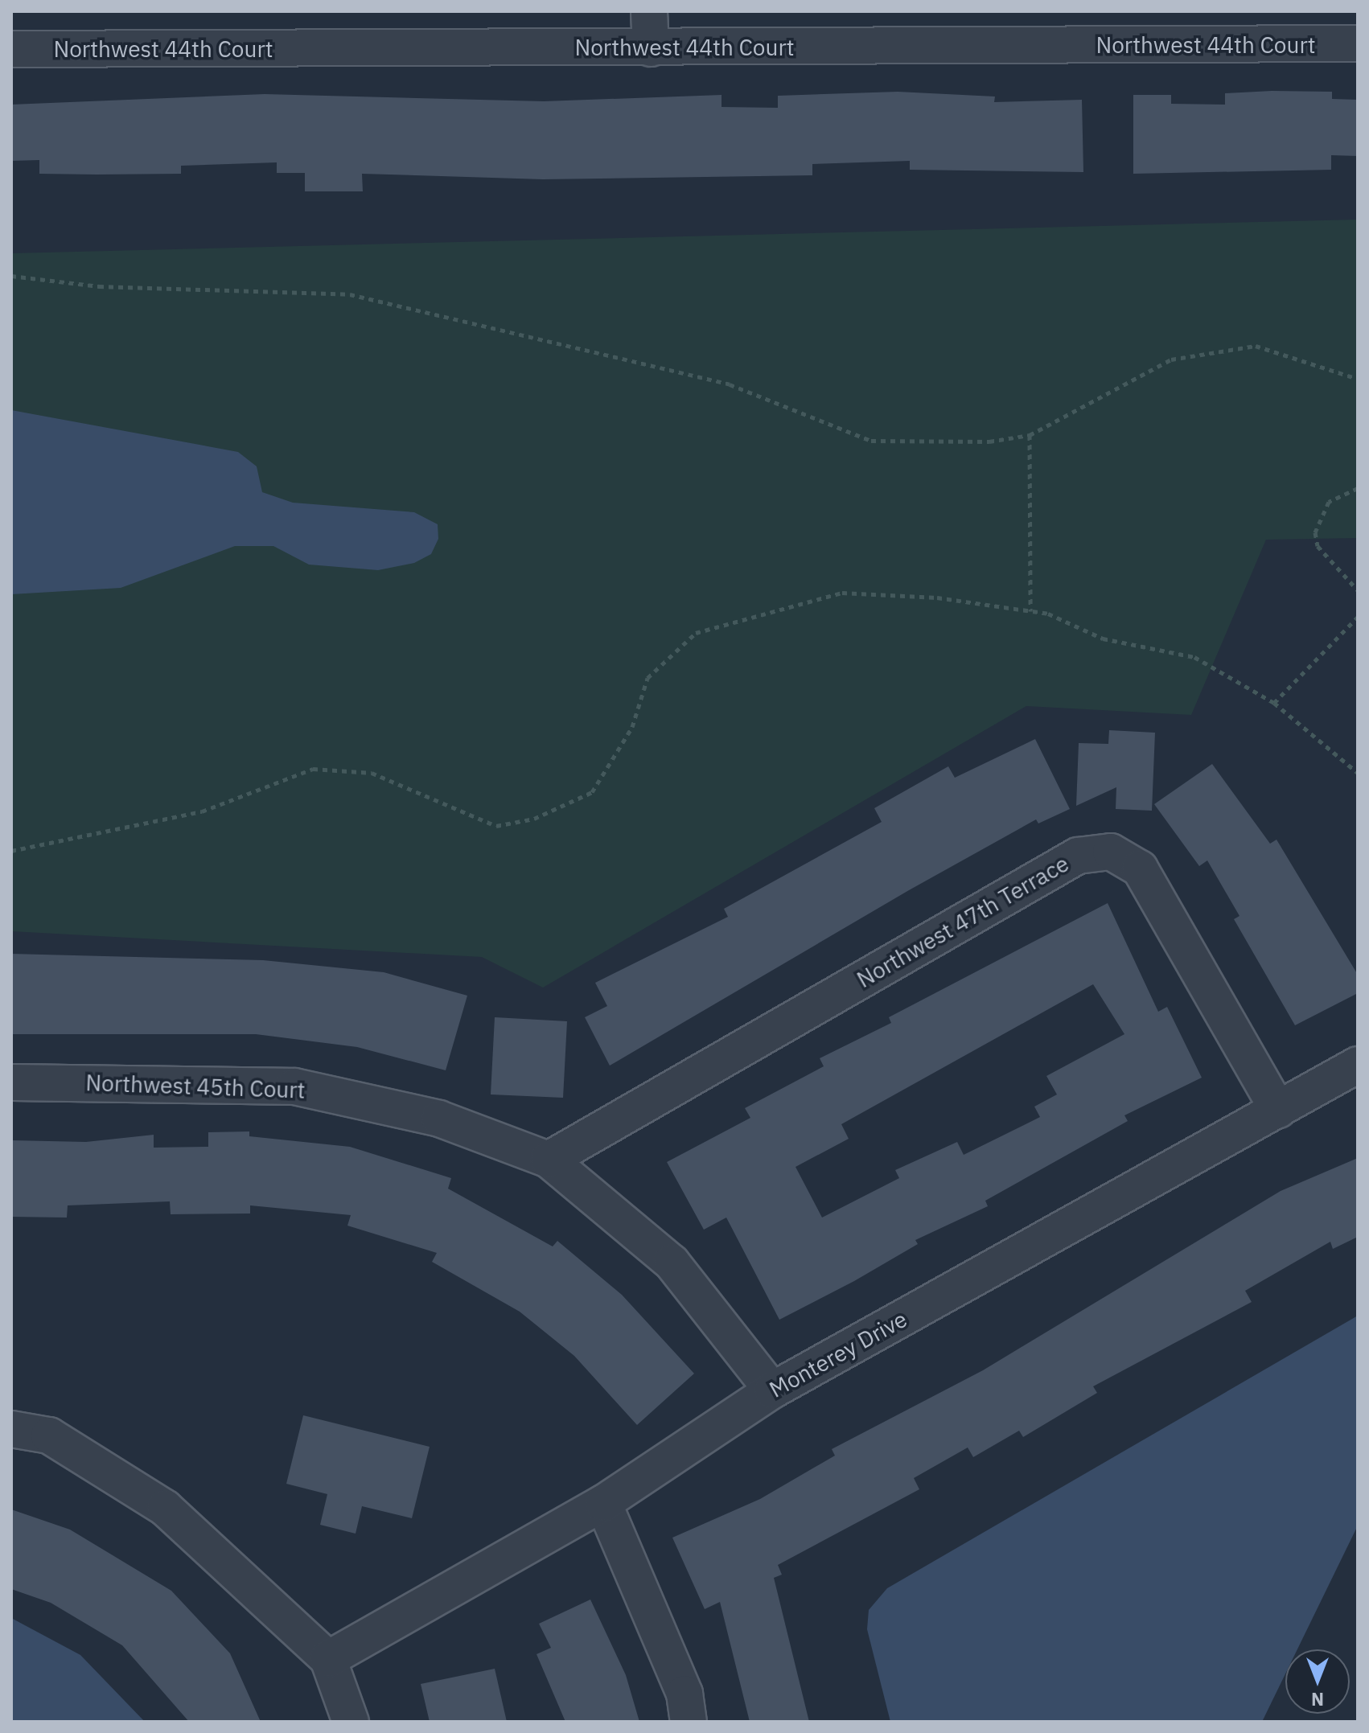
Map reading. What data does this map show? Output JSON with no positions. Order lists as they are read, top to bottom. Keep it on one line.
{"streets":{"street":["Northwest 44th Court","Northwest 47th Terrace","Northwest 45th Court","Monterey Drive"]},"crossings":[["Northwest 47th Terrace","Northwest 45th Court"],["Northwest 47th Terrace","Monterey Drive"],["Northwest 45th Court","Monterey Drive"]],"north":"bottom"}
